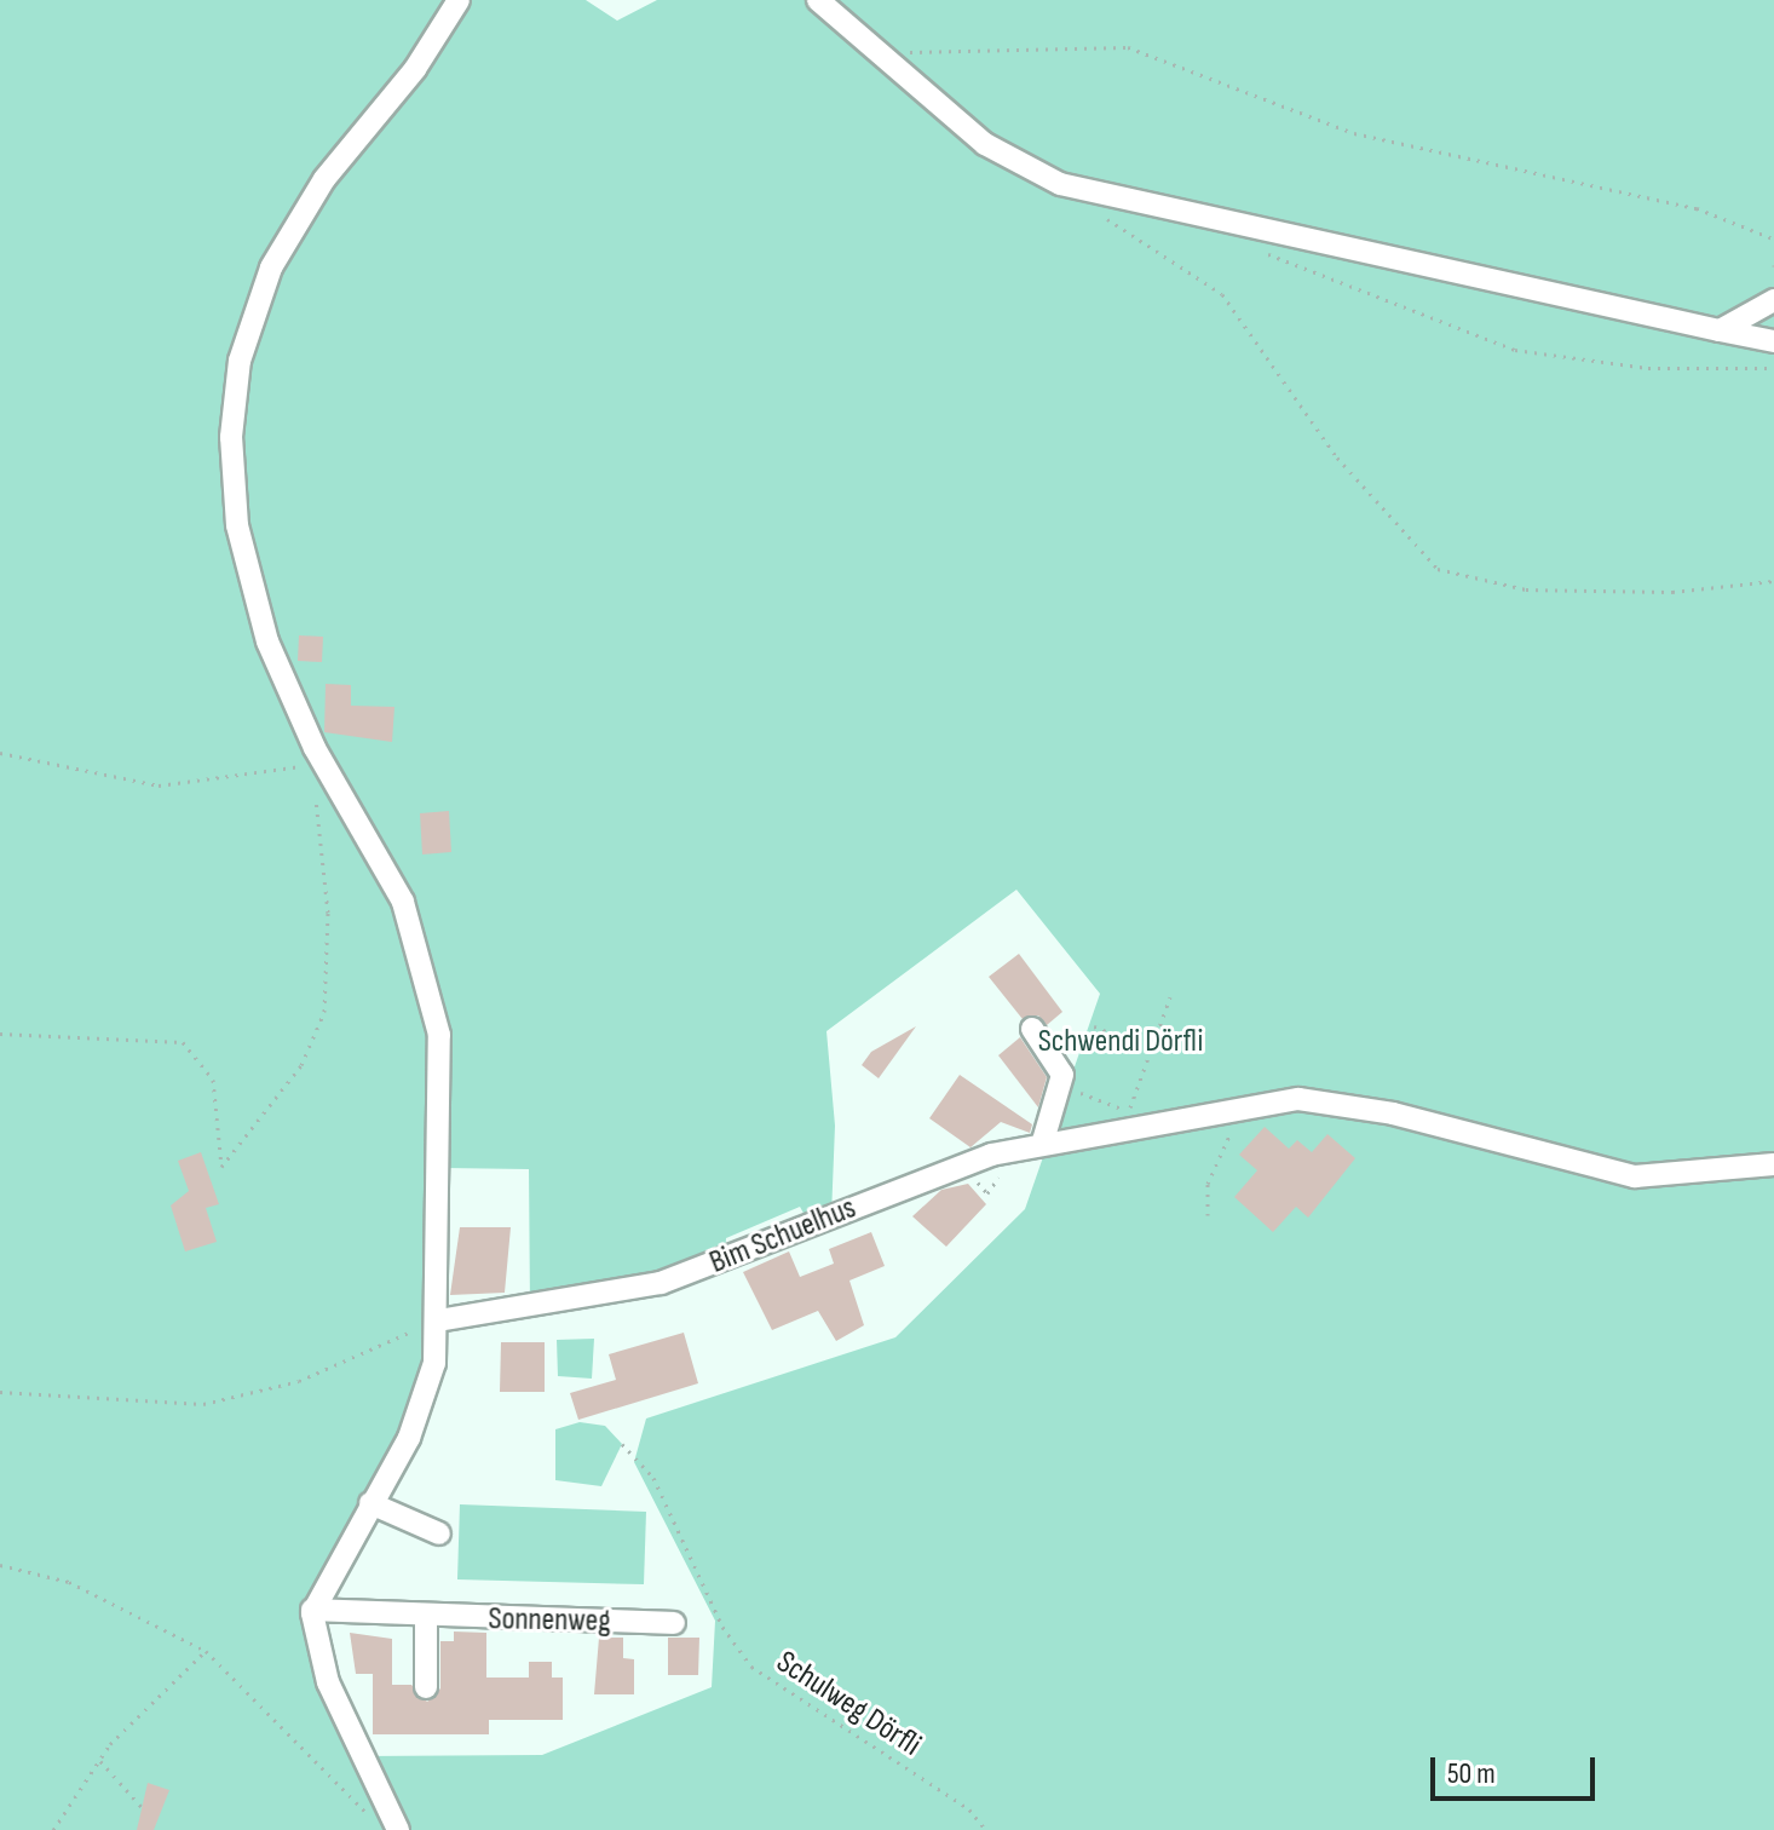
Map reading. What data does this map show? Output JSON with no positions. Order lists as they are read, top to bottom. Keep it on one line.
{"streets":{"street":["Bim Schuelhus","Sonnenweg"],"path":["Schulweg Dörfli"]},"parks":["Schwendi Dörfli"],"scale_bar":"50 m"}
